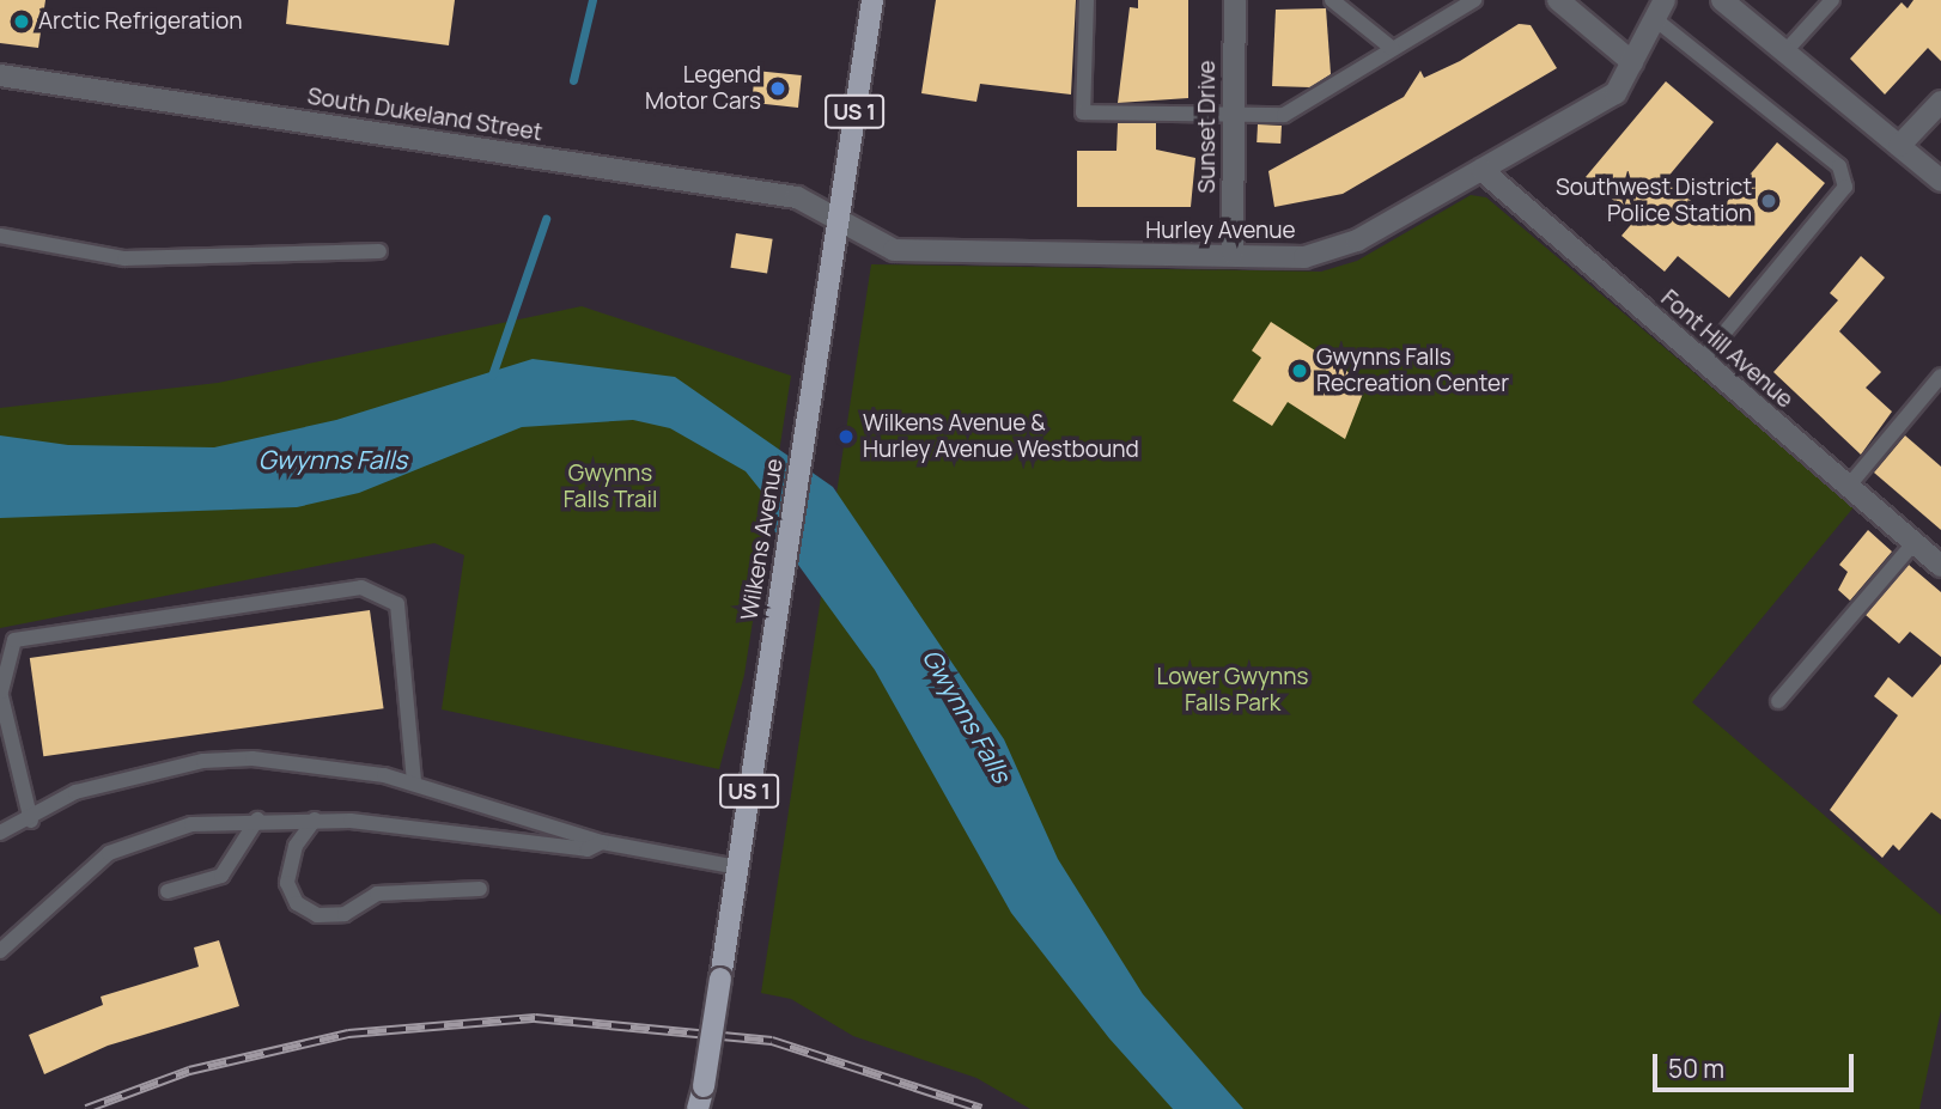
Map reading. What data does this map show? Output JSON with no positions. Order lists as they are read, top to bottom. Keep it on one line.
{"streets":{"main road":["US 1","Wilkens Avenue"],"street":["South Dukeland Street","Sunset Drive","Hurley Avenue","Font Hill Avenue"]},"crossings":[["South Dukeland Street","Hurley Avenue"],["South Dukeland Street","Wilkens Avenue"],["Sunset Drive","Hurley Avenue"],["Hurley Avenue","Font Hill Avenue"],["Hurley Avenue","Wilkens Avenue"]],"water":["Gwynns Falls"],"parks":["Gwynns Falls Trail","Lower Gwynns Falls Park"],"places":["Arctic Refrigeration","Legend Motor Cars","Southwest District Police Station","Gwynns Falls Recreation Center","Wilkens Avenue & Hurley Avenue Westbound"],"scale_bar":"50 m"}
